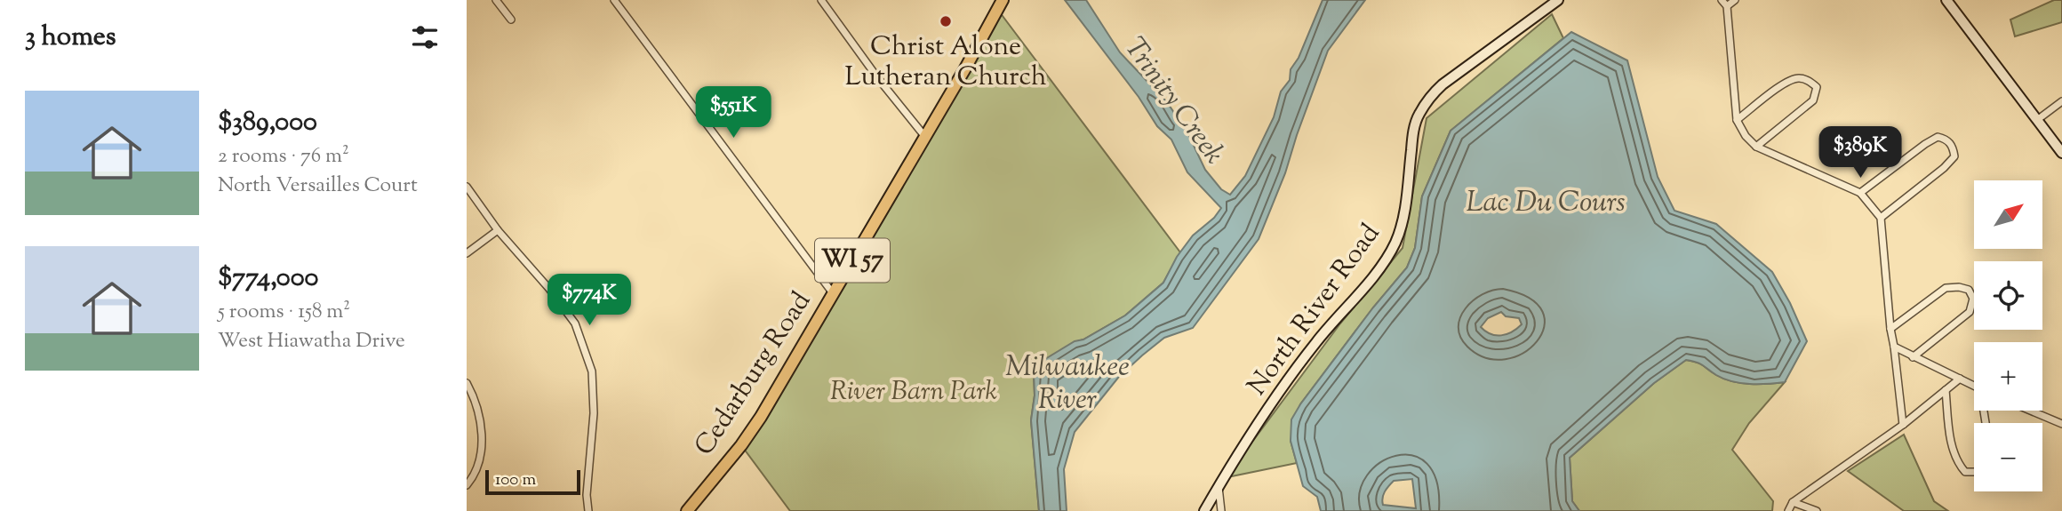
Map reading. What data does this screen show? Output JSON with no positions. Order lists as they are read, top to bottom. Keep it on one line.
{"streets":{"main road":["WI 57","Cedarburg Road"],"street":["North River Road"]},"water":["Trinity Creek","Lac Du Cours","Milwaukee River"],"parks":["River Barn Park"],"places":["Christ Alone Lutheran Church"],"scale_bar":"100 m","north":"top right","page":{"heading":"3 homes","list":[{"name":"$389,000","note":"2 rooms · 76 m² · North Versailles Court"},{"name":"$774,000","note":"5 rooms · 158 m² · West Hiawatha Drive"}],"price":["$551K","$389K","$774K"],"map_buttons":["+","−"],"scale":"100 m"}}
